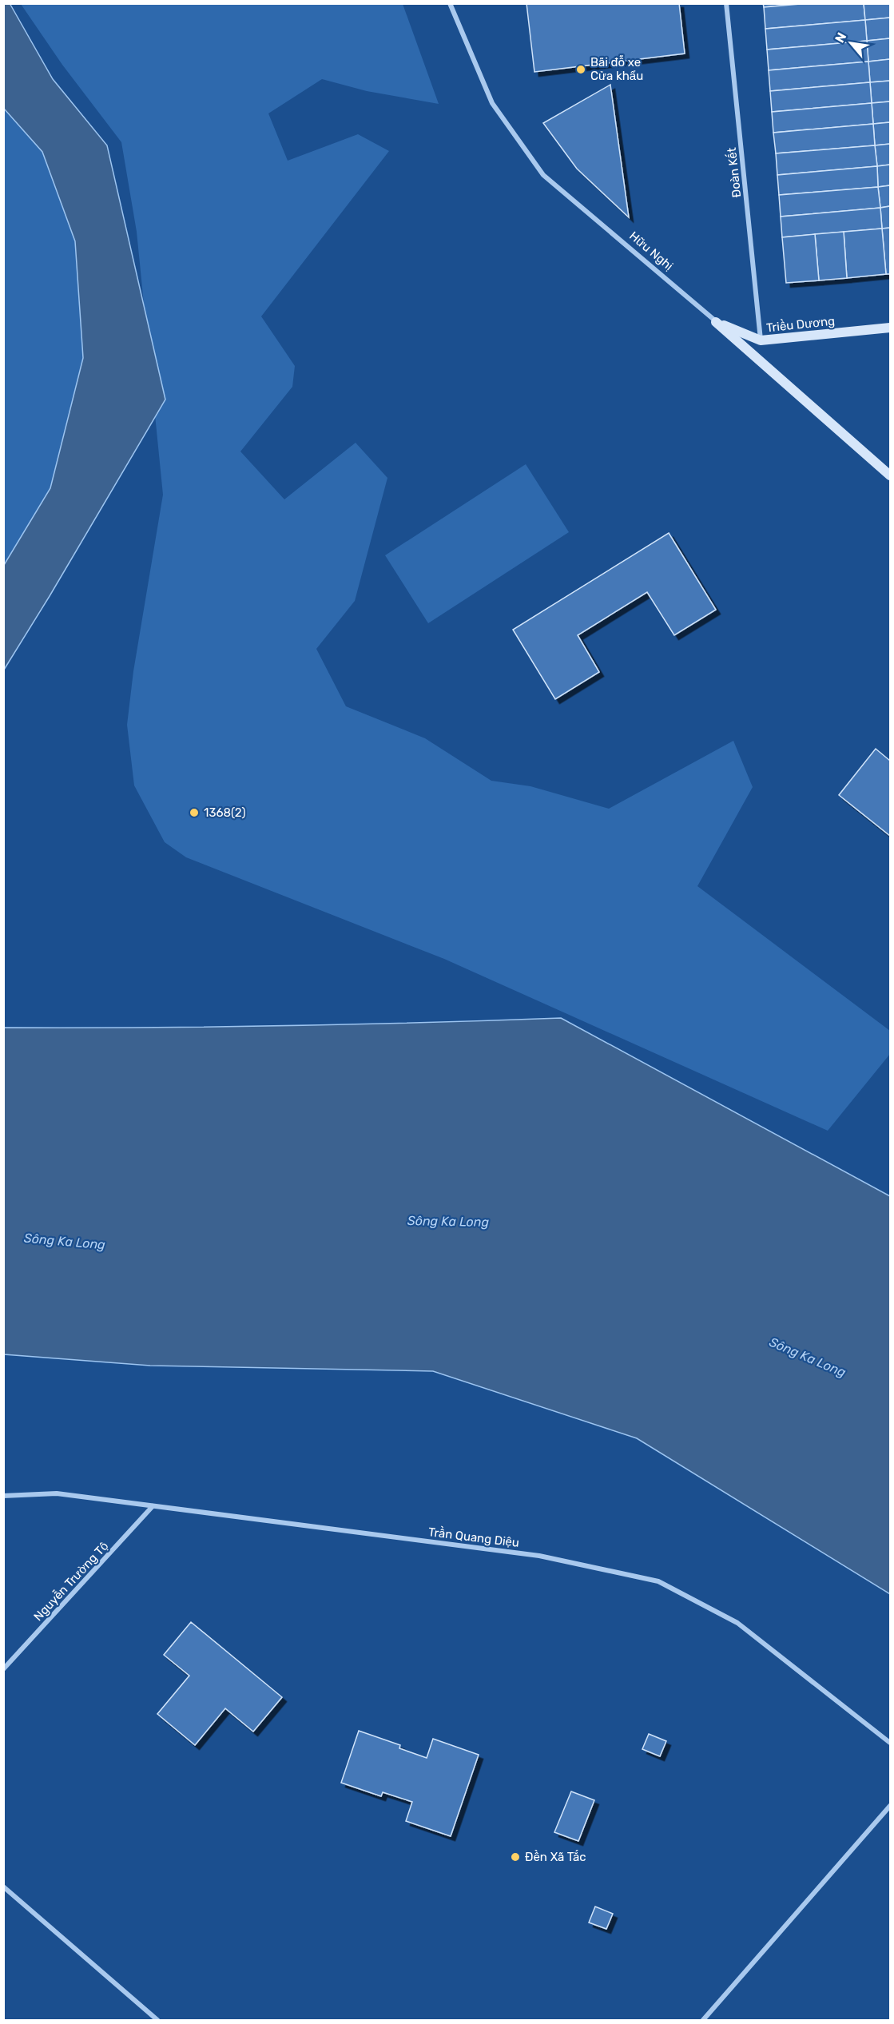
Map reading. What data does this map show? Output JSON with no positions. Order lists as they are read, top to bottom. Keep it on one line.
{"streets":{"street":["Đoàn Kết","Hữu Nghị","Triều Dương","Trần Quang Diệu","Nguyễn Trường Tộ"]},"crossings":[["Đoàn Kết","Triều Dương"],["Hữu Nghị","Triều Dương"],["Trần Quang Diệu","Nguyễn Trường Tộ"]],"water":["Sông Ka Long"],"places":["Bãi đỗ xe Cửa khẩu","1368(2)","Đền Xã Tắc"],"north":"top left"}
